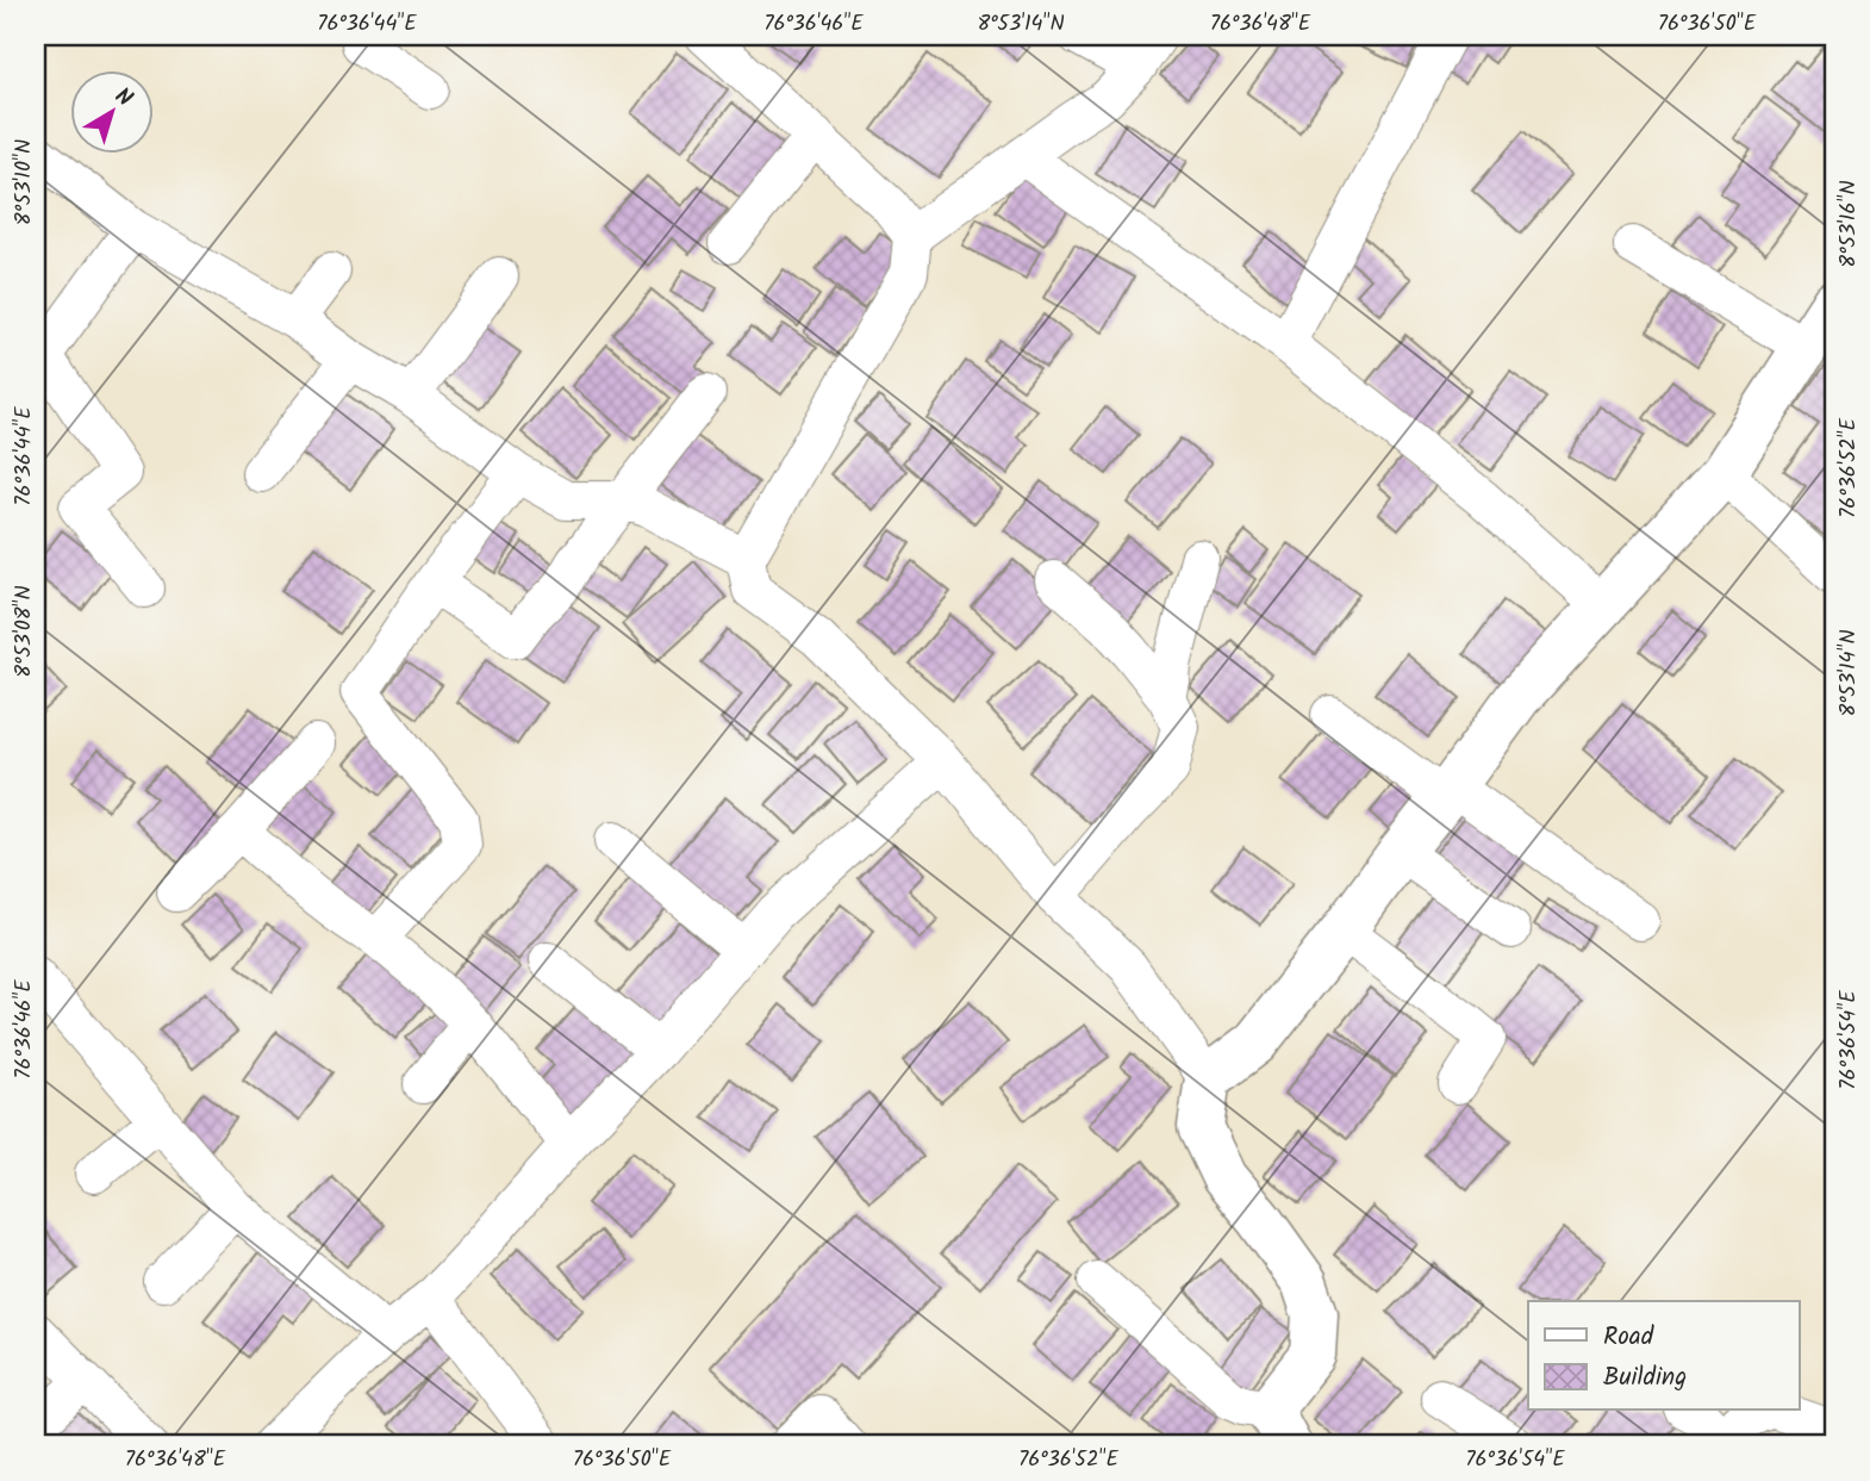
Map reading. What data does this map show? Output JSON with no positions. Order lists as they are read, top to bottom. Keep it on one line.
{"legend":["Road","Building"],"north":"top right","coordinates":["76°36'44\"E","76°36'46\"E","8°53'14\"N","76°36'48\"E","76°36'50\"E","8°53'10\"N","8°53'16\"N","76°36'52\"E","8°53'08\"N","76°36'54\"E"]}
